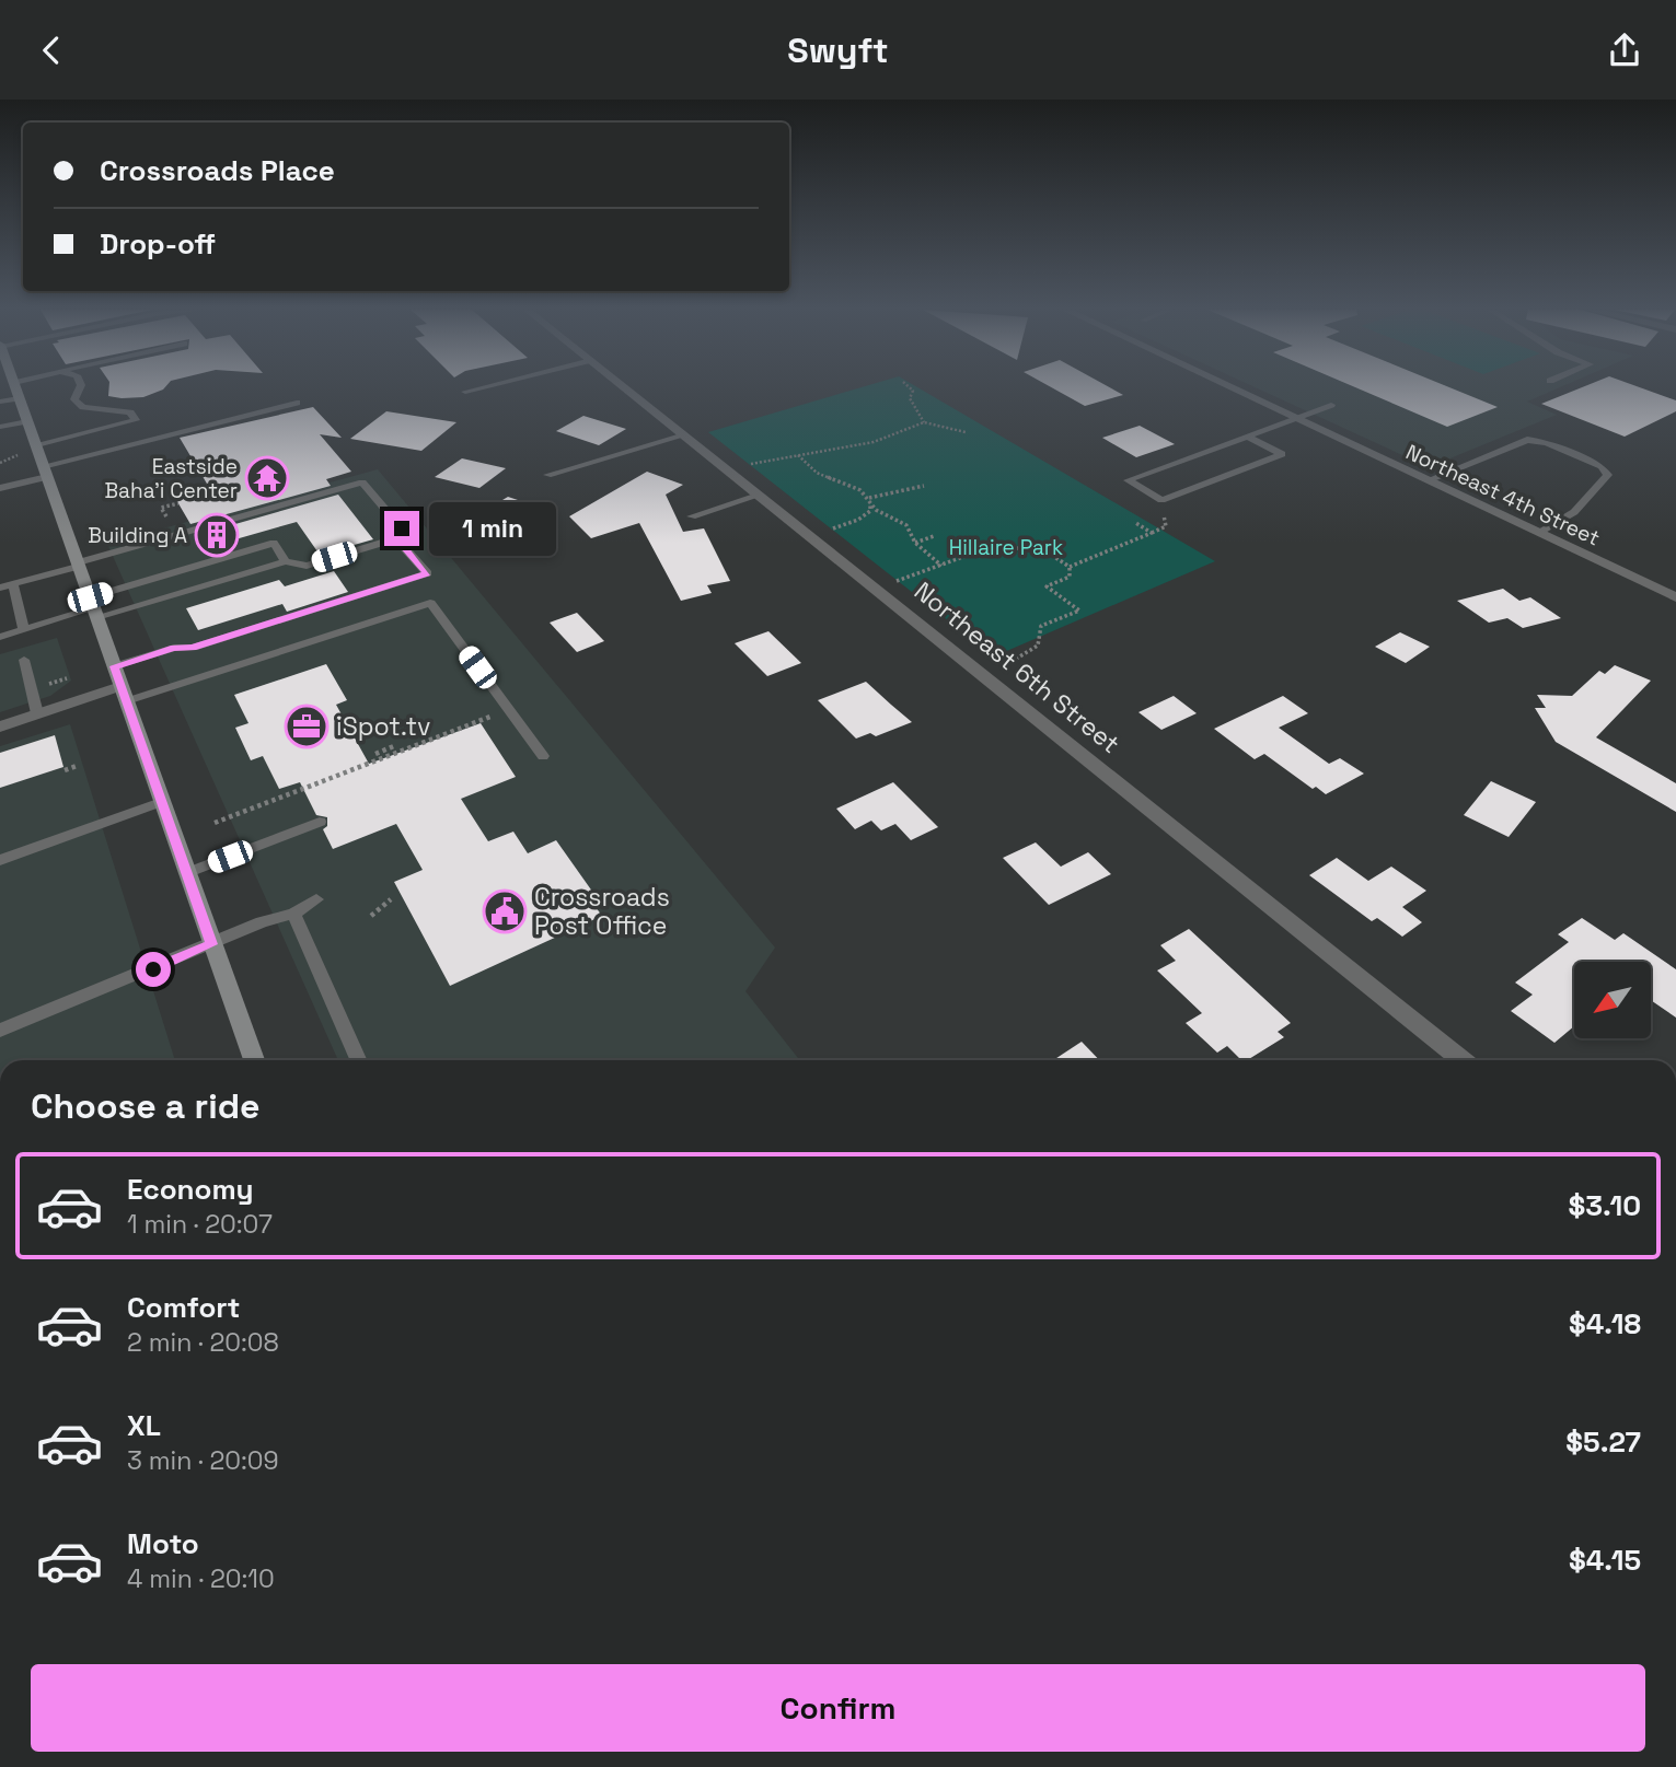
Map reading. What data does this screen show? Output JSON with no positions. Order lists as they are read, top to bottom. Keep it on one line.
{"streets":{"street":["Northeast 4th Street","Northeast 6th Street"]},"parks":["Hillaire Park"],"places":{"temple":["Eastside Baha'i Center"],"building":["Building A"],"office":["iSpot.tv"],"public building":["Crossroads Post Office"]},"north":"bottom left","page":{"header":"Swyft","banner":["Crossroads Place","Drop-off"],"bubble":"1 min","heading":"Choose a ride","list":[{"name":"Economy","note":"1 min · 20:07","value":"$3.10"},{"name":"Comfort","note":"2 min · 20:08","value":"$4.18"},{"name":"XL","note":"3 min · 20:09","value":"$5.27"},{"name":"Moto","note":"4 min · 20:10","value":"$4.15"}],"buttons":"Confirm"}}
